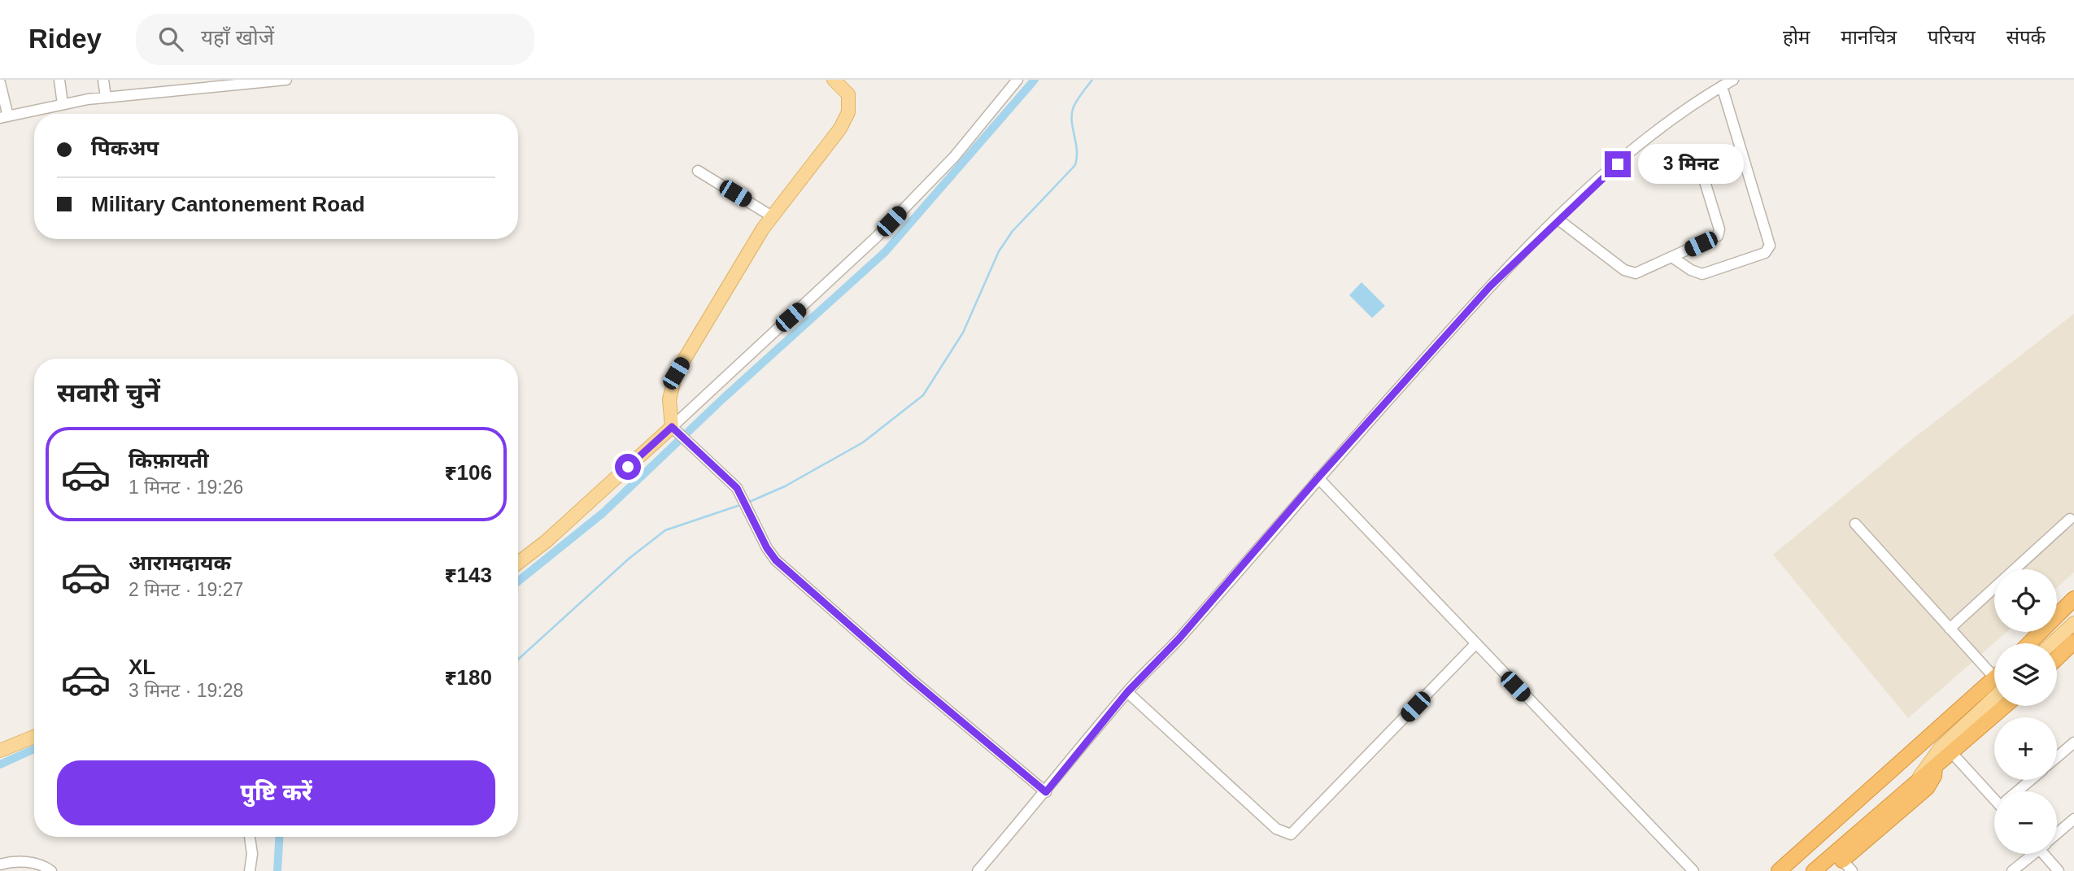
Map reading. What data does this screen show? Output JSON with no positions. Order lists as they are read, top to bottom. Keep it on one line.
{"page":{"header":"Ridey","search":"यहाँ खोजें","nav":["होम","मानचित्र","परिचय","संपर्क"],"banner":["पिकअप","Military Cantonement Road"],"bubble":"3 मिनट","heading":"सवारी चुनें","list":[{"name":"किफ़ायती","note":"1 मिनट · 19:26","value":"₹106"},{"name":"आरामदायक","note":"2 मिनट · 19:27","value":"₹143"},{"name":"XL","note":"3 मिनट · 19:28","value":"₹180"}],"map_buttons":["+","−"],"buttons":"पुष्टि करें"}}
